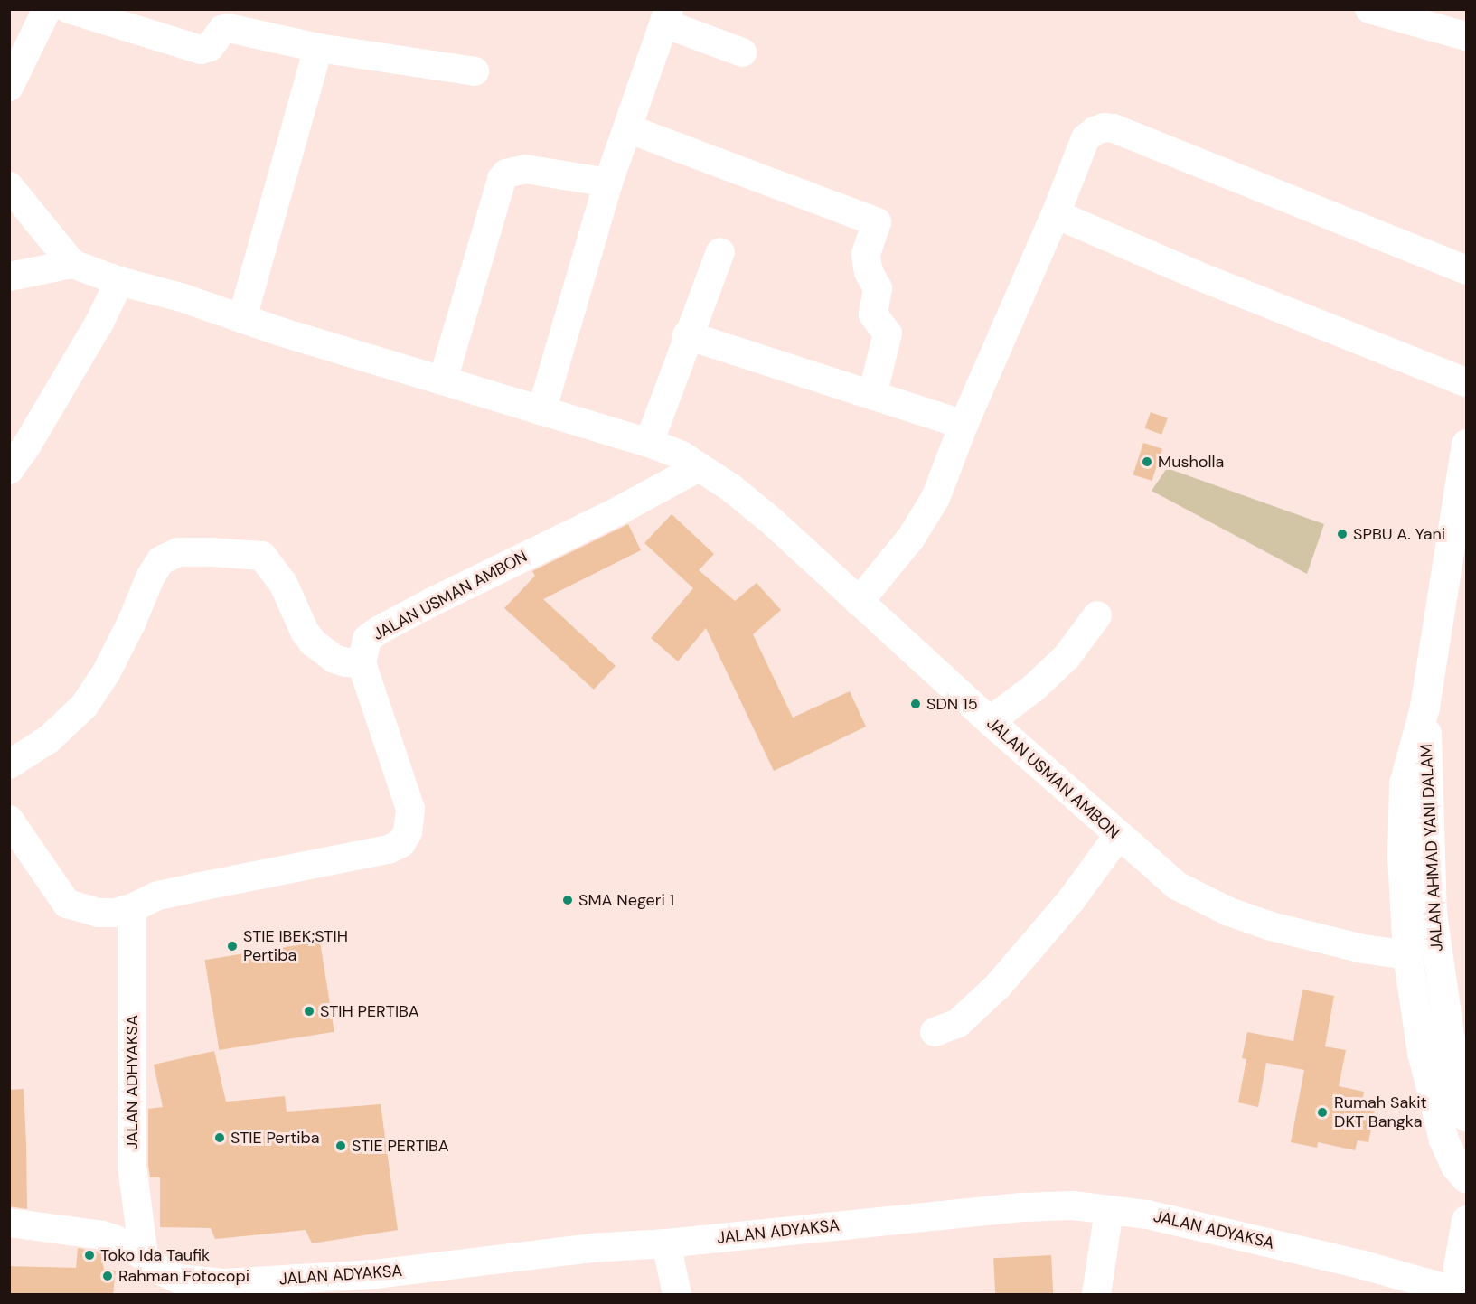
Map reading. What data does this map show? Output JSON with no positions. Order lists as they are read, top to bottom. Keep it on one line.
{"streets":{"main road":["JALAN AHMAD YANI DALAM"],"street":["JALAN USMAN AMBON","JALAN ADHYAKSA","JALAN ADYAKSA"]},"crossings":[["JALAN USMAN AMBON","JALAN AHMAD YANI DALAM"],["JALAN ADHYAKSA","JALAN ADYAKSA"]],"places":["Musholla","SPBU A. Yani","SDN 15","SMA Negeri 1","STIE IBEK;STIH Pertiba","STIH PERTIBA","Rumah Sakit DKT Bangka","STIE Pertiba","STIE PERTIBA","Toko Ida Taufik","Rahman Fotocopi"]}
